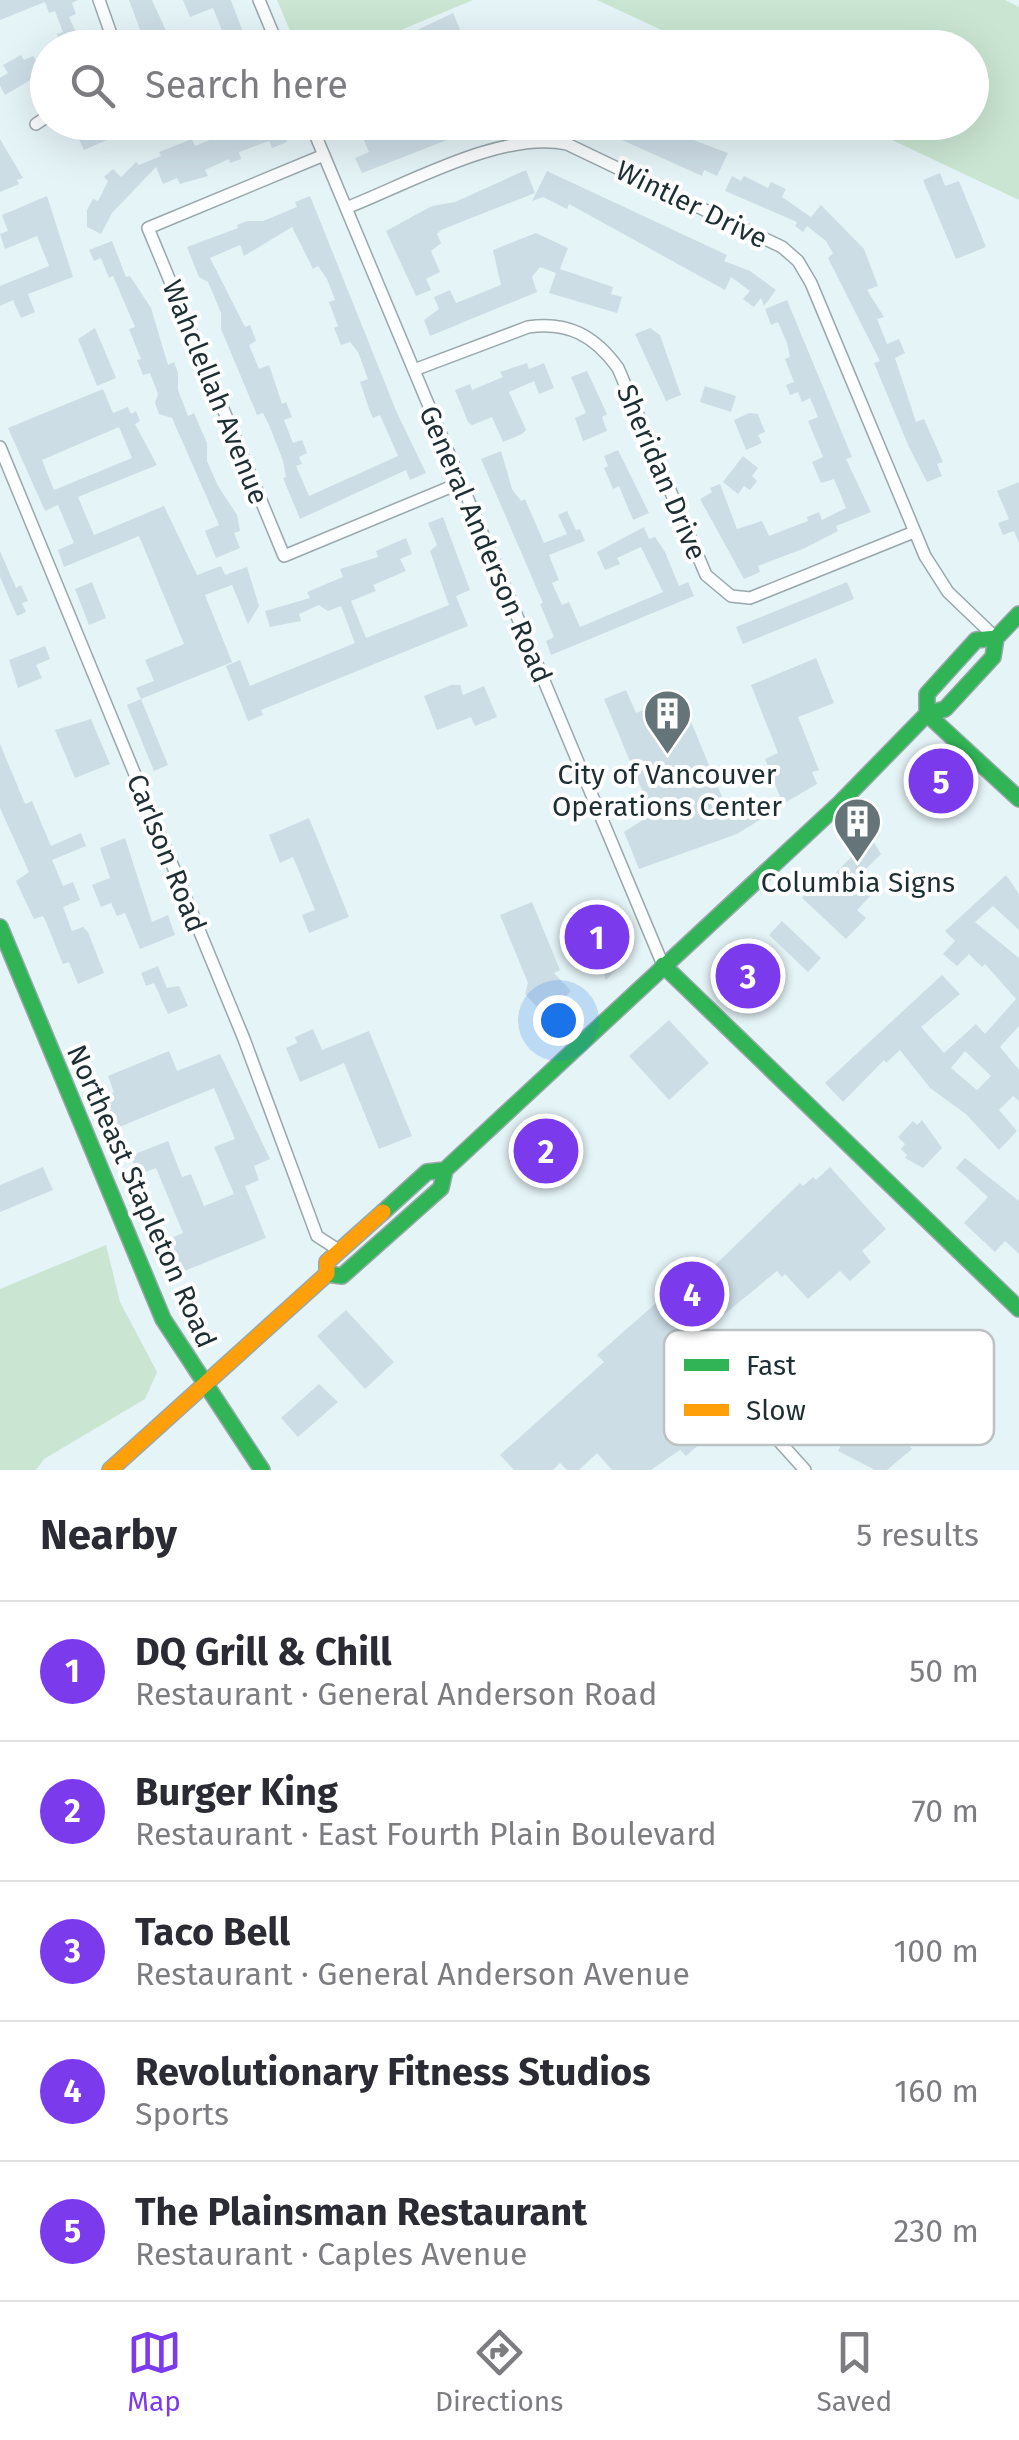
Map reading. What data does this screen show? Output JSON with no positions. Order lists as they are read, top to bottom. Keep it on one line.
{"streets":{"main road":["Northeast Stapleton Road"],"street":["Wintler Drive","Wahclellah Avenue","Sheridan Drive","General Anderson Road","Carlson Road"]},"crossings":[["Wintler Drive","Sheridan Drive"],["Wintler Drive","General Anderson Road"],["Wahclellah Avenue","General Anderson Road"],["Sheridan Drive","General Anderson Road"]],"places":{"building":["City of Vancouver Operations Center","Columbia Signs"]},"legend":["Fast","Slow"],"page":{"search":"Search here","pins":["5","1","3","2","4"],"heading":["Nearby","5 results"],"list":[{"mark":"1","name":"DQ Grill & Chill","note":"Restaurant · General Anderson Road","value":"50 m"},{"mark":"2","name":"Burger King","note":"Restaurant · East Fourth Plain Boulevard","value":"70 m"},{"mark":"3","name":"Taco Bell","note":"Restaurant · General Anderson Avenue","value":"100 m"},{"mark":"4","name":"Revolutionary Fitness Studios","note":"Sports","value":"160 m"},{"mark":"5","name":"The Plainsman Restaurant","note":"Restaurant · Caples Avenue","value":"230 m"}],"nav":["Map","Directions","Saved"]}}
